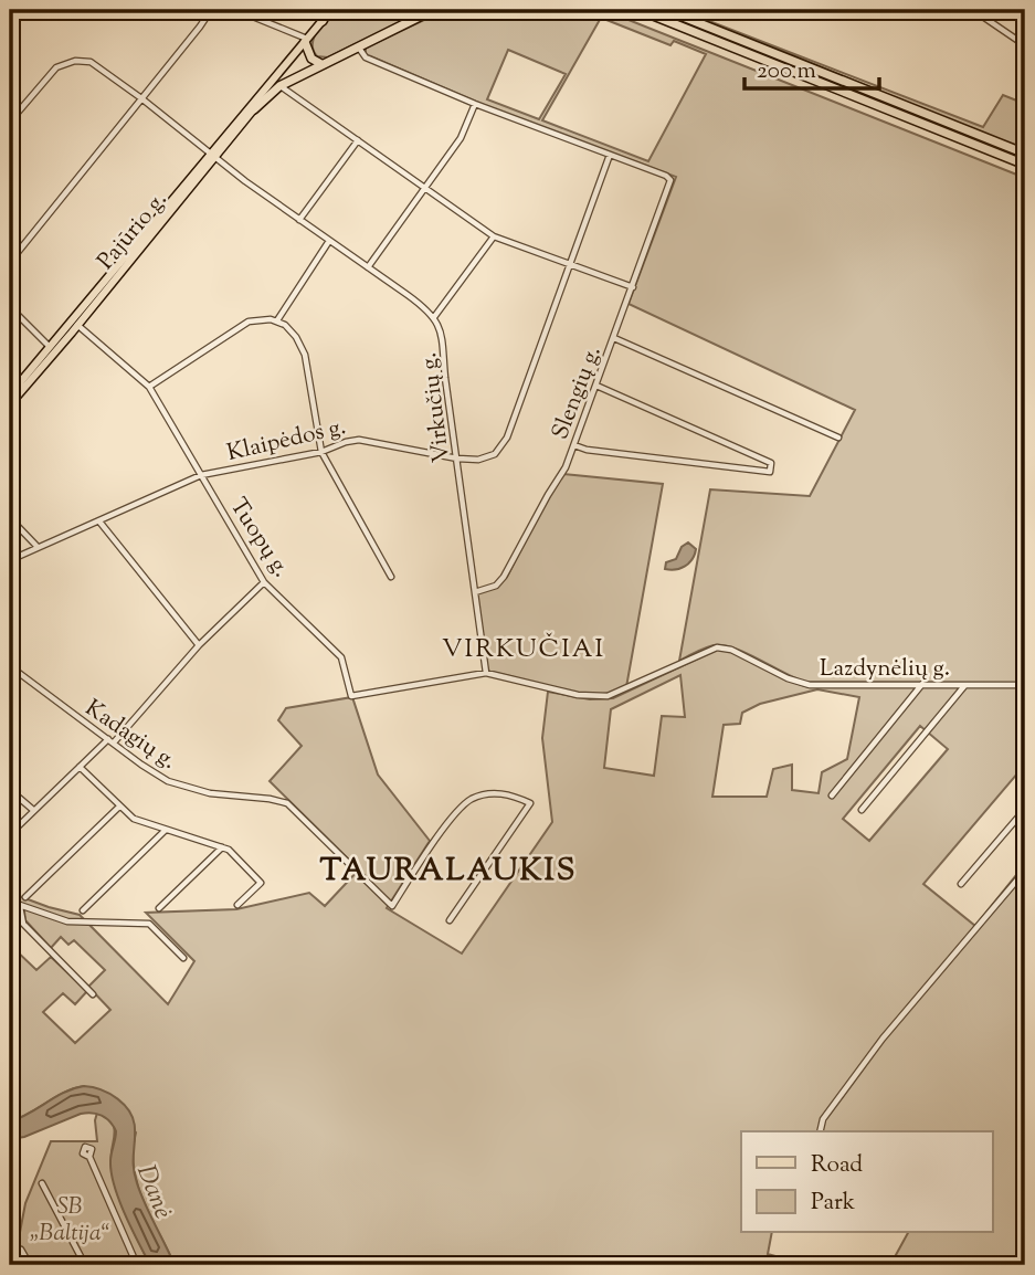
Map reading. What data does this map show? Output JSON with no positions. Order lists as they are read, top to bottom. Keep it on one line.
{"streets":{"main road":["Pajūrio g."],"street":["Slengių g.","Virkučių g.","Klaipėdos g.","Tuopų g.","Lazdynėlių g.","Kadagių g."]},"crossings":[["Pajūrio g.","Virkučių g."],["Pajūrio g.","Tuopų g."],["Slengių g.","Virkučių g."],["Slengių g.","Klaipėdos g."],["Virkučių g.","Klaipėdos g."],["Virkučių g.","Lazdynėlių g."],["Klaipėdos g.","Tuopų g."],["Tuopų g.","Lazdynėlių g."]],"districts":["VIRKUČIAI","TAURALAUKIS"],"water":["Danė"],"parks":["SB „Baltija“"],"legend":["Road","Park"],"scale_bar":"200 m"}
